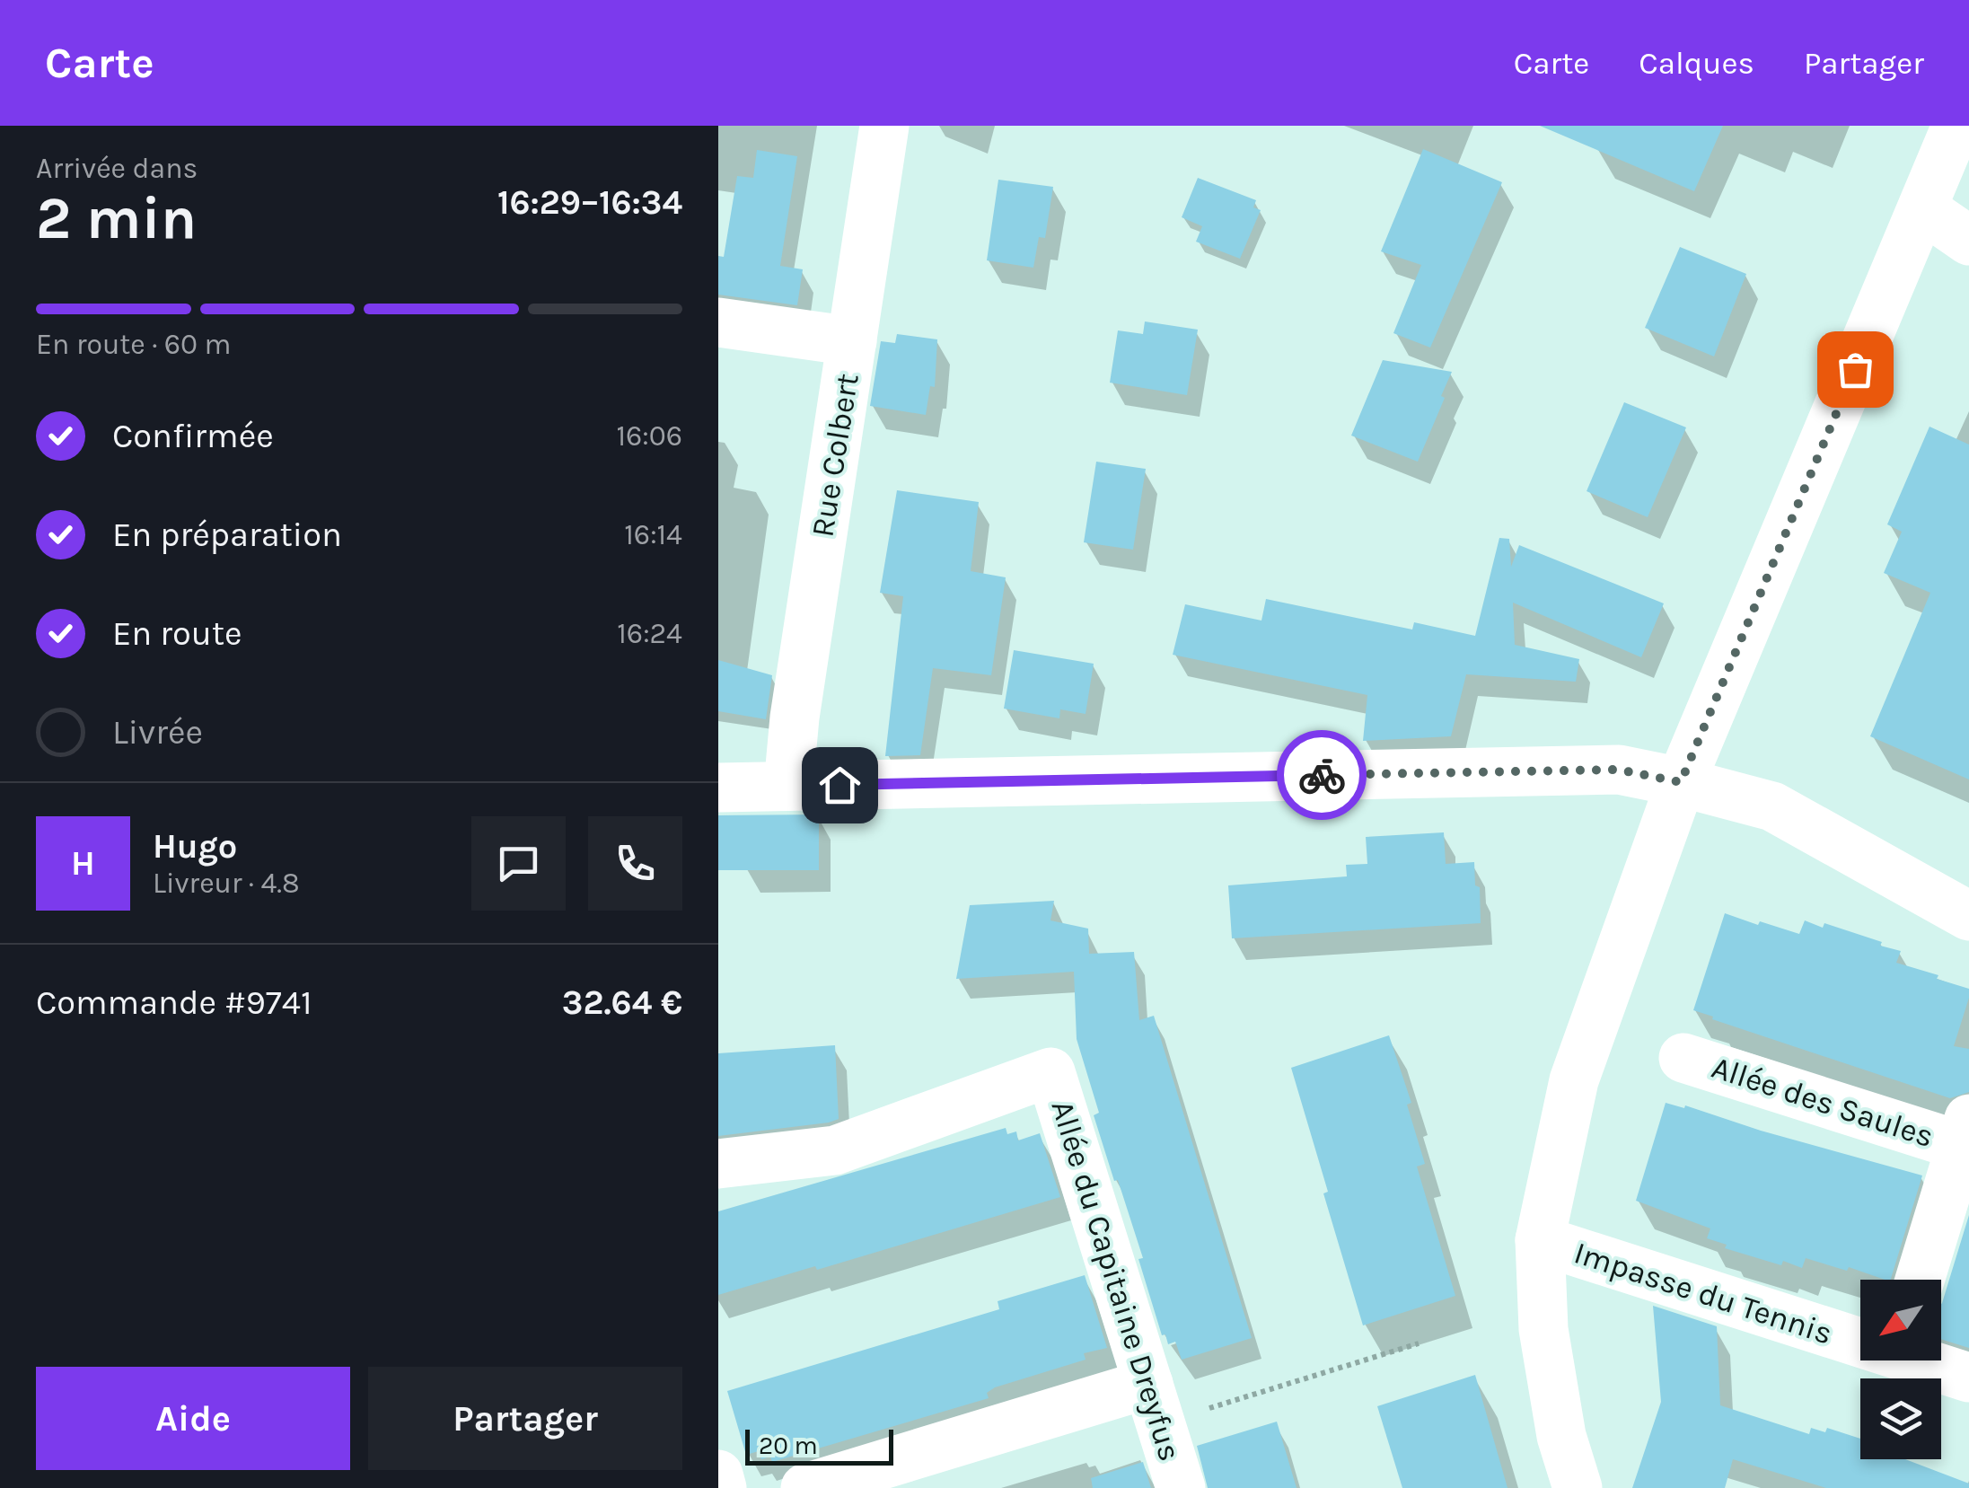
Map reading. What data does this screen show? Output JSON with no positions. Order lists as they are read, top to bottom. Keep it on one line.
{"streets":{"street":["Rue Colbert","Allée des Saules","Allée du Capitaine Dreyfus","Impasse du Tennis"]},"scale_bar":"20 m","north":"bottom left","page":{"header":"Carte","nav":["Carte","Calques","Partager"],"heading":["2 min","Arrivée dans","16:29–16:34"],"panel":["Hugo","Livreur · 4.8","Commande #9741","32.64 €"],"bar":"En route · 60 m","list":[["Confirmée","16:06"],["En préparation","16:14"],["En route","16:24"],"Livrée"],"round":"H","buttons":["Aide","Partager"],"scale":"20 m"}}
